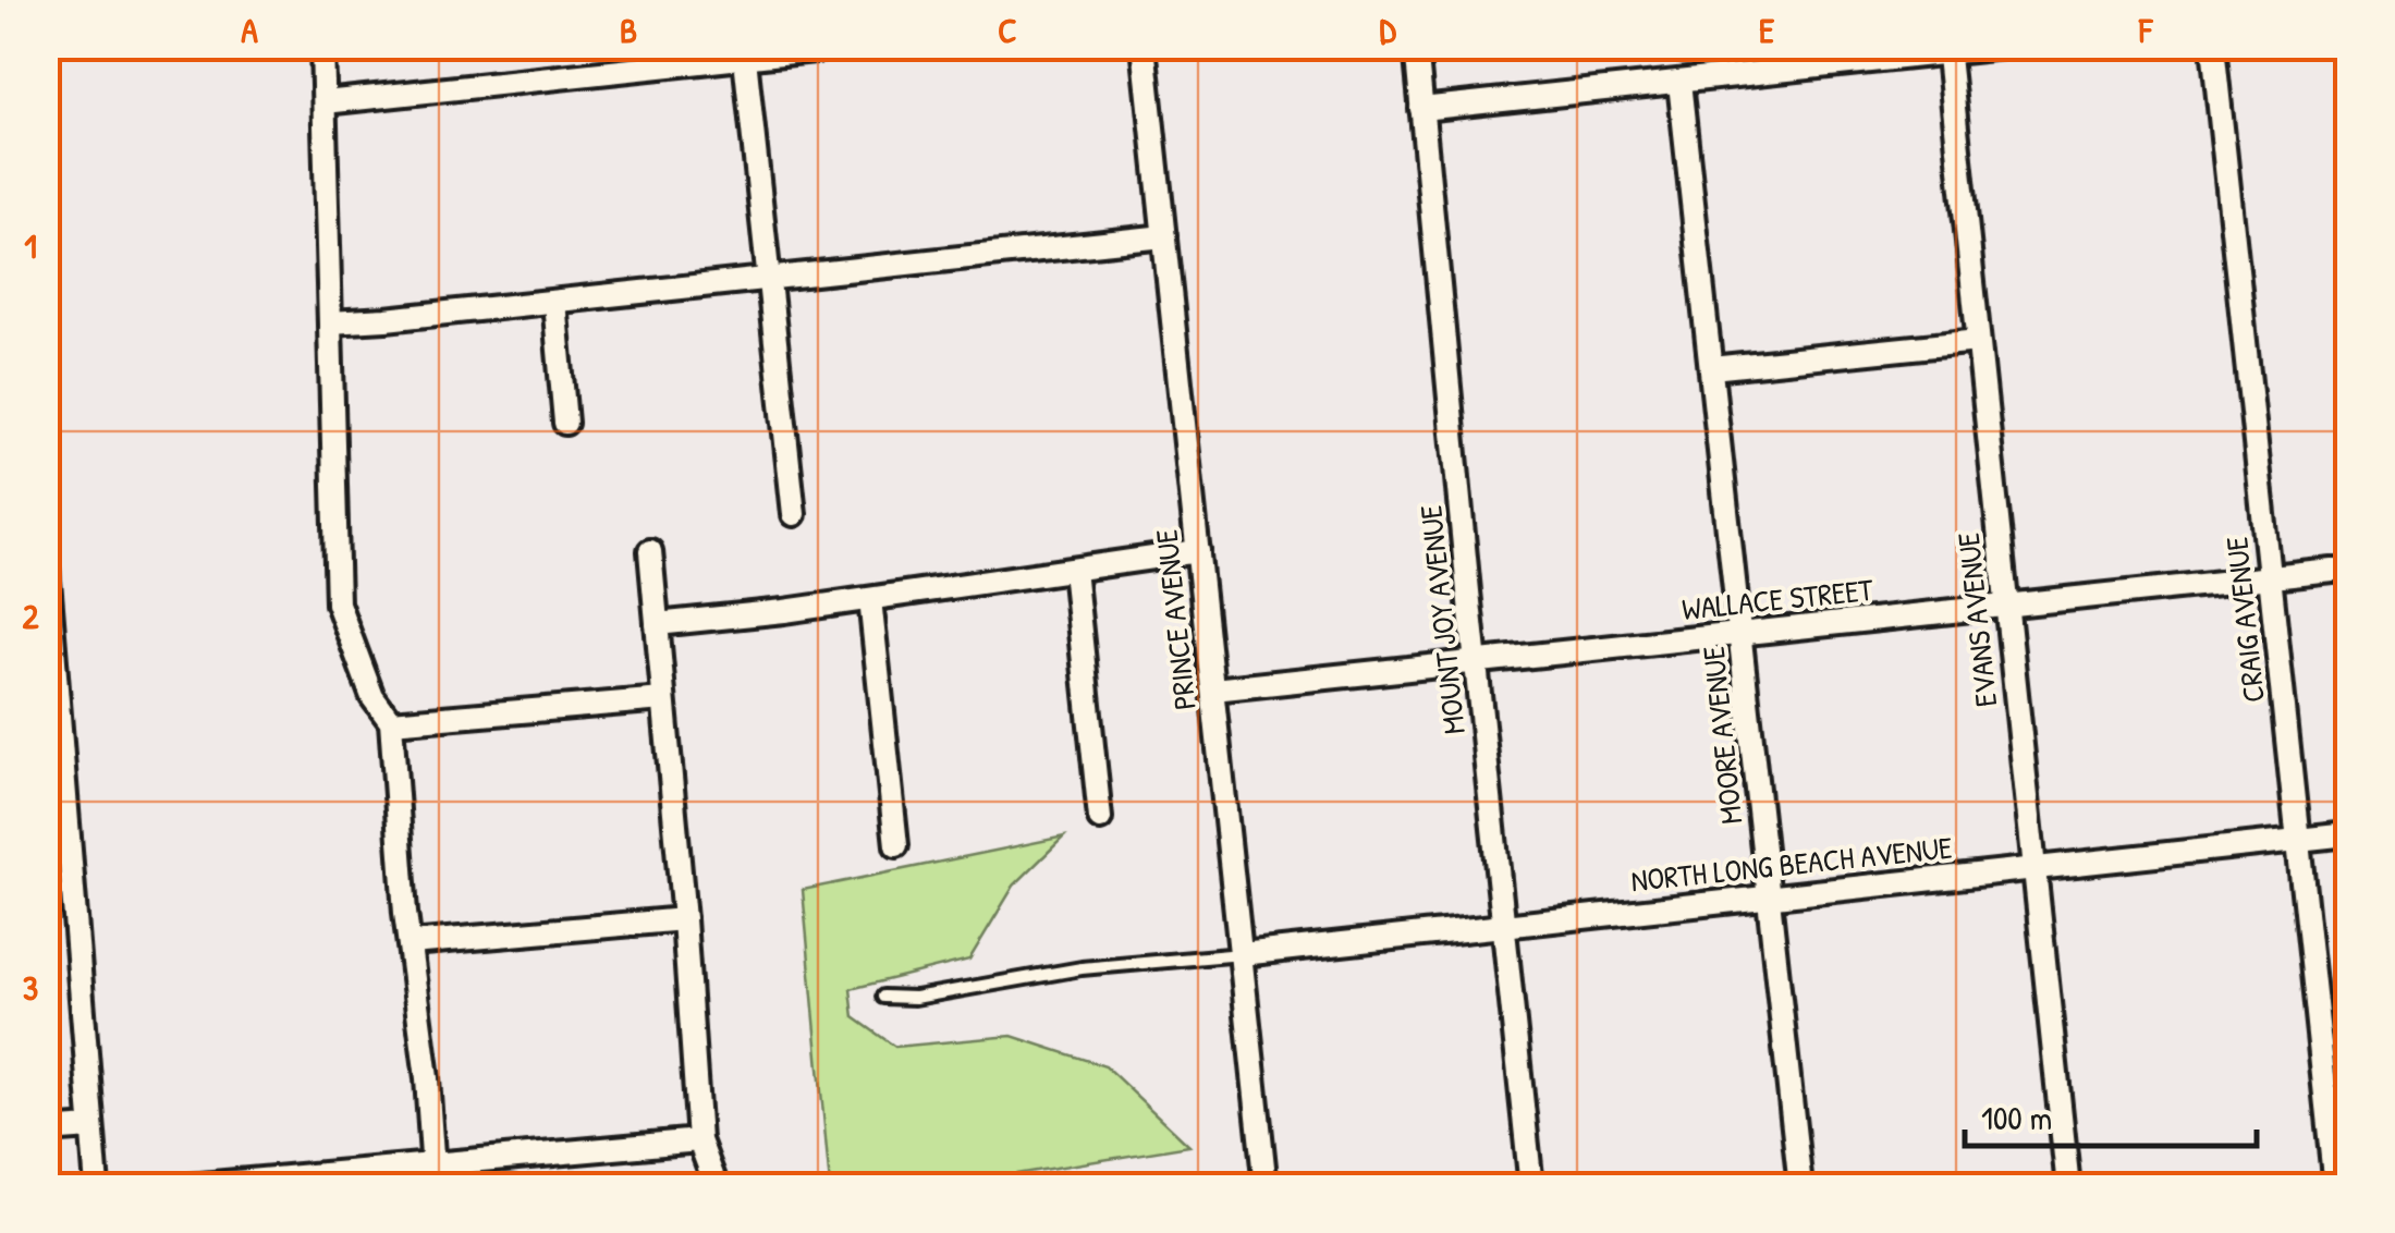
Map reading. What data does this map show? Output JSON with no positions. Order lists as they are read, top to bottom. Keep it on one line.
{"streets":{"street":["WALLACE STREET","PRINCE AVENUE","MOUNT JOY AVENUE","EVANS AVENUE","CRAIG AVENUE","MOORE AVENUE","NORTH LONG BEACH AVENUE"]},"crossings":[["WALLACE STREET","PRINCE AVENUE"],["WALLACE STREET","MOUNT JOY AVENUE"],["WALLACE STREET","EVANS AVENUE"],["WALLACE STREET","CRAIG AVENUE"],["WALLACE STREET","MOORE AVENUE"],["PRINCE AVENUE","NORTH LONG BEACH AVENUE"],["MOUNT JOY AVENUE","NORTH LONG BEACH AVENUE"],["EVANS AVENUE","NORTH LONG BEACH AVENUE"],["CRAIG AVENUE","NORTH LONG BEACH AVENUE"],["MOORE AVENUE","NORTH LONG BEACH AVENUE"]],"scale_bar":"100 m","grid":{"columns":["A","B","C","D","E","F"],"rows":["1","2","3"]}}
